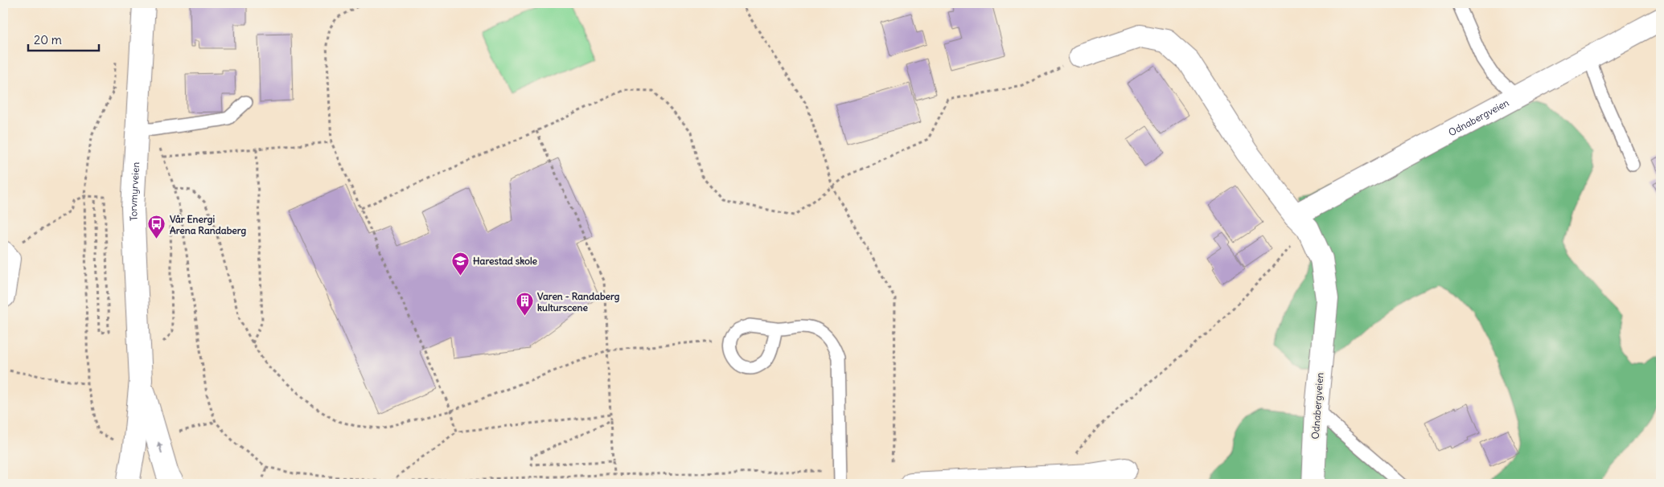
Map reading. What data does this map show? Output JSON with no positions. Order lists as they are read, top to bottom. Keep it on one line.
{"streets":{"street":["Odnabergveien","Torvmyrveien"]},"places":{"bus stop":["Vår Energi Arena Randaberg"],"school or university":["Harestad skole"],"building":["Varen - Randaberg kulturscene"]},"scale_bar":"20 m"}
